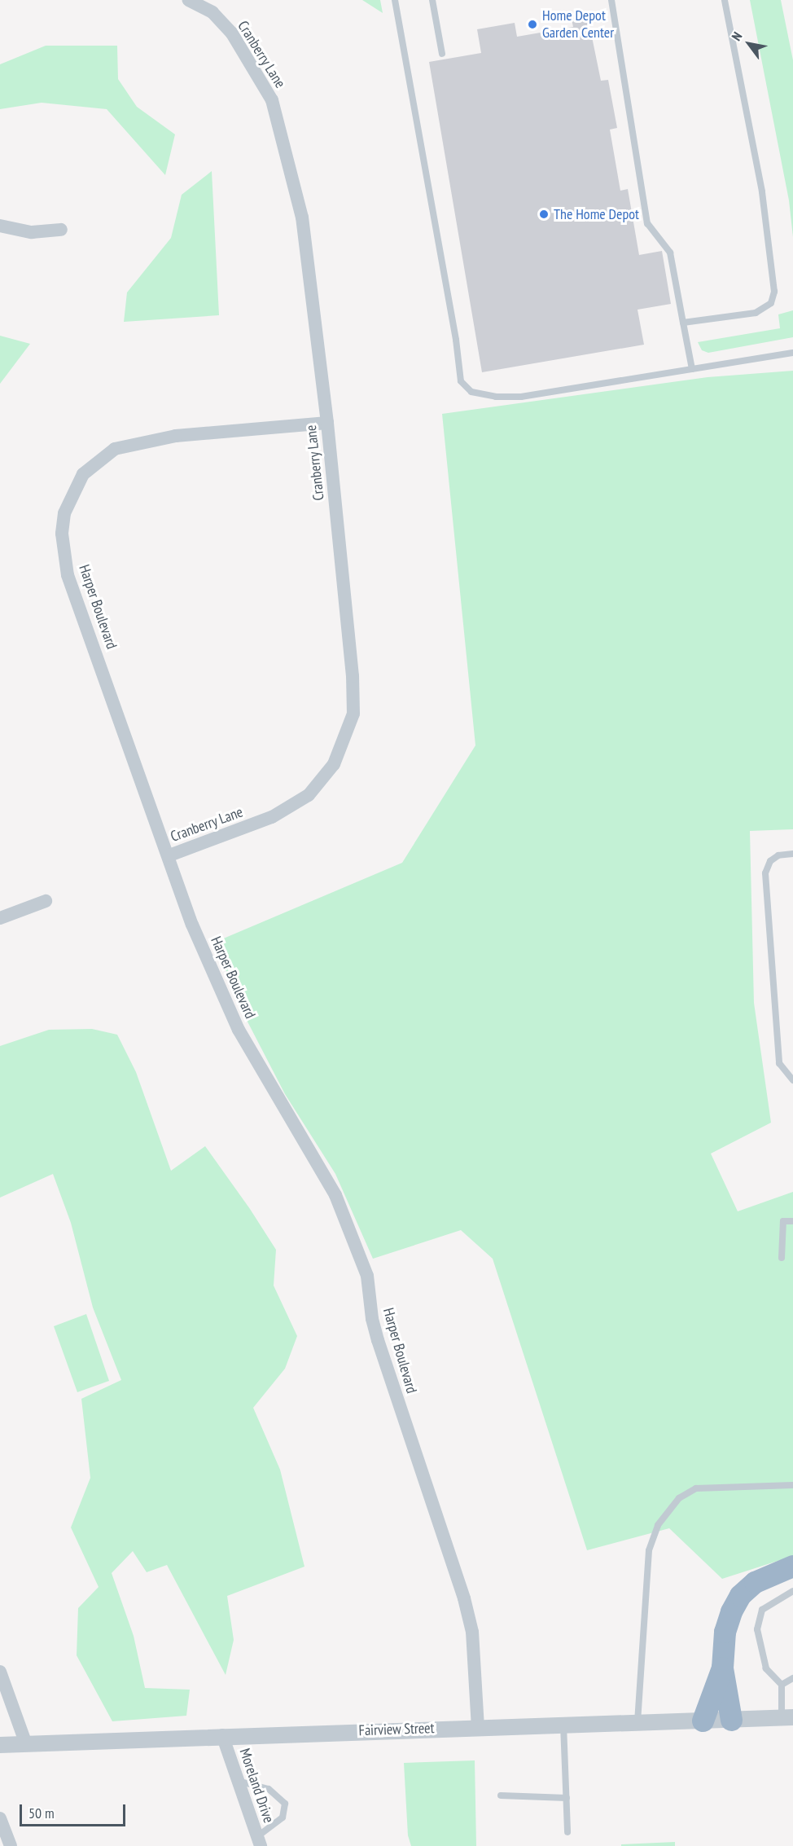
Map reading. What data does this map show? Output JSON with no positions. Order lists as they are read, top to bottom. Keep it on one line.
{"streets":{"street":["Cranberry Lane","Harper Boulevard","Fairview Street","Moreland Drive"]},"crossings":[["Cranberry Lane","Harper Boulevard"],["Harper Boulevard","Fairview Street"],["Fairview Street","Moreland Drive"]],"places":["Home Depot Garden Center","The Home Depot"],"scale_bar":"50 m","north":"top left"}
